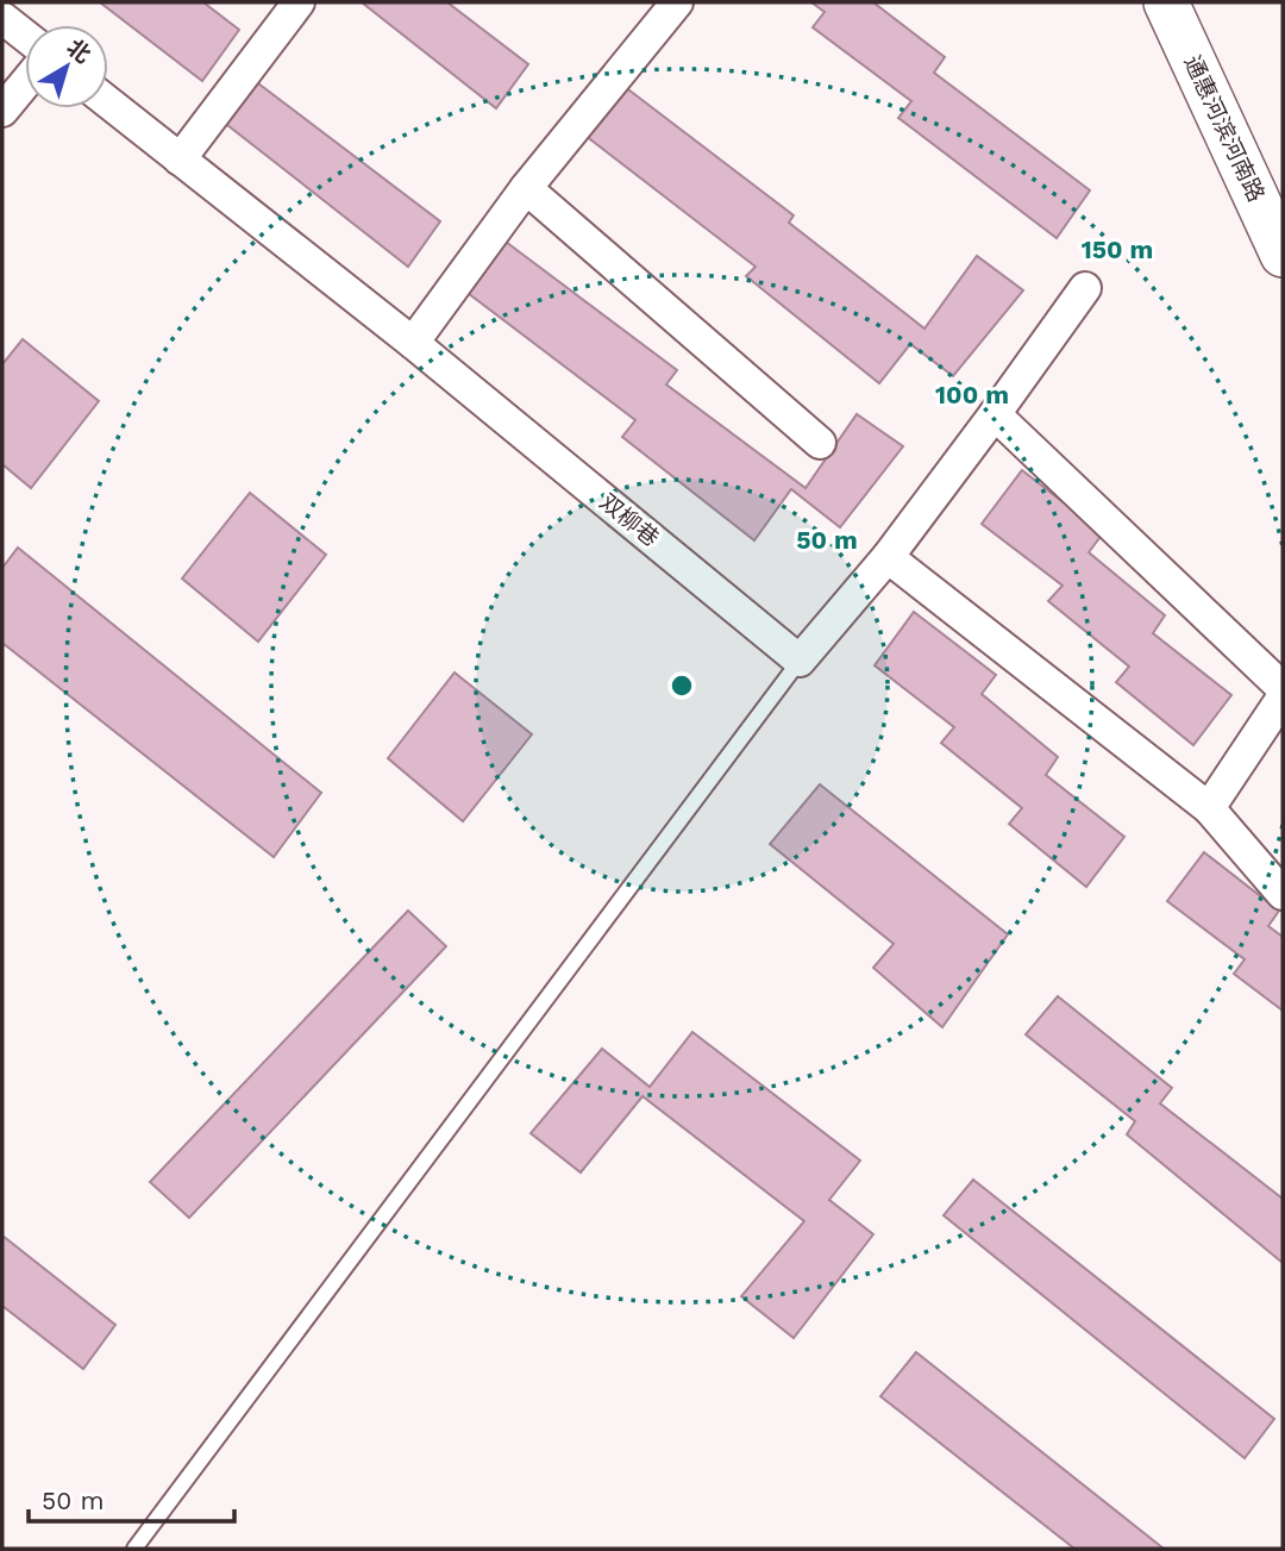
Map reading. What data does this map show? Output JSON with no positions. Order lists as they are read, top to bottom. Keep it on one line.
{"streets":{"street":["通惠河滨河南路","双柳巷"]},"scale_bar":"50 m","north":"top right","rings":["150 m","100 m","50 m"]}
